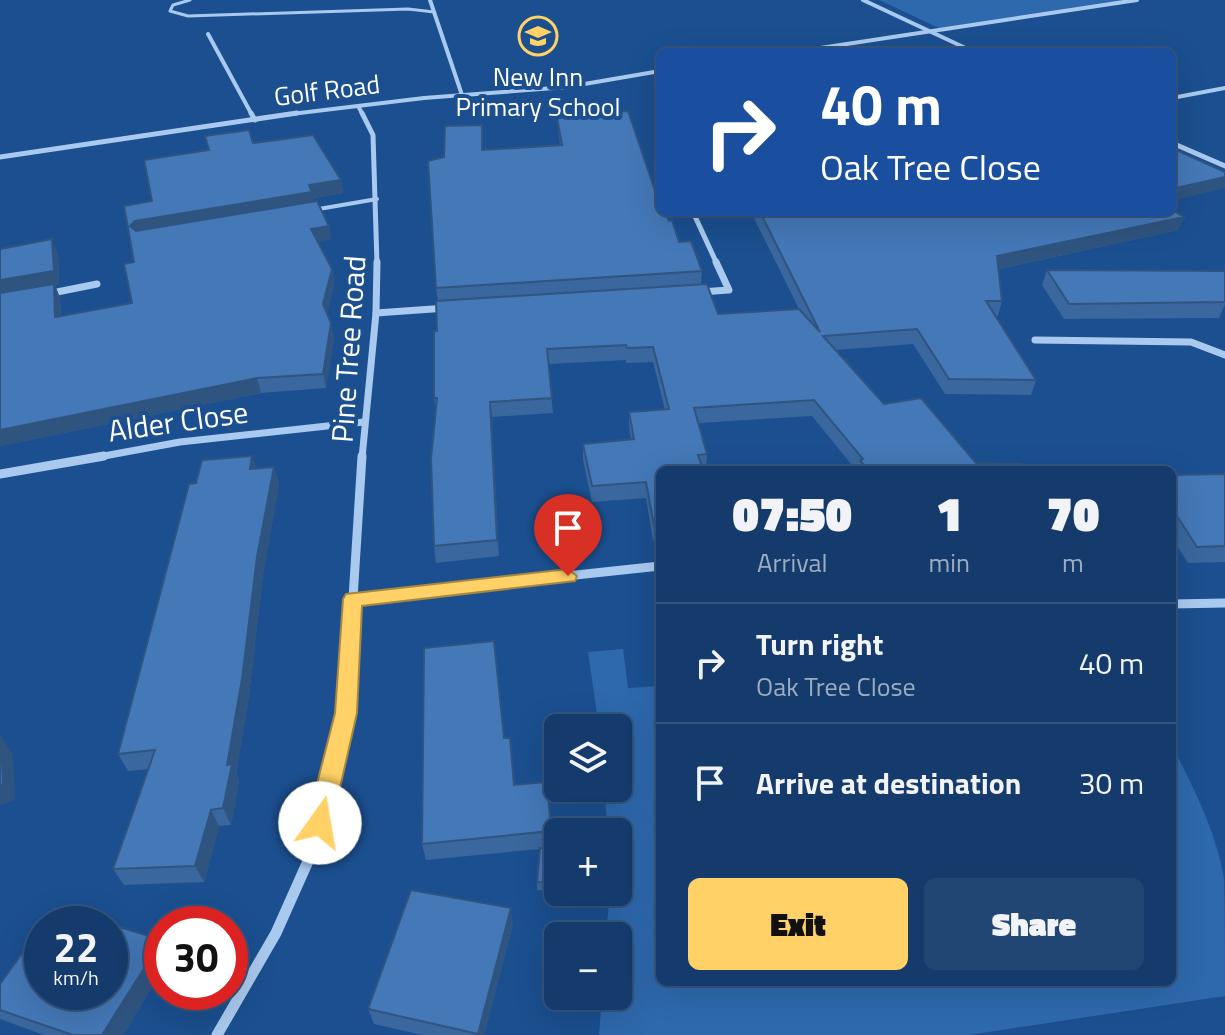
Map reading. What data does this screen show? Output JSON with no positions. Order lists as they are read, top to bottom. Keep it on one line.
{"streets":{"street":["Golf Road","Pine Tree Road","Alder Close"]},"crossings":[["Golf Road","Pine Tree Road"],["Pine Tree Road","Alder Close"]],"places":{"school or university":["New Inn Primary School"]},"page":{"turn":["40 m","Oak Tree Close"],"eta":["07:50","Arrival","1","min","70","m"],"list":[{"name":"Turn right","note":"Oak Tree Close","value":"40 m"},{"name":"Arrive at destination","value":"30 m"}],"map_buttons":["+","−"],"buttons":["Exit","Share"],"speed":"22 km/h","limit":"30"}}
